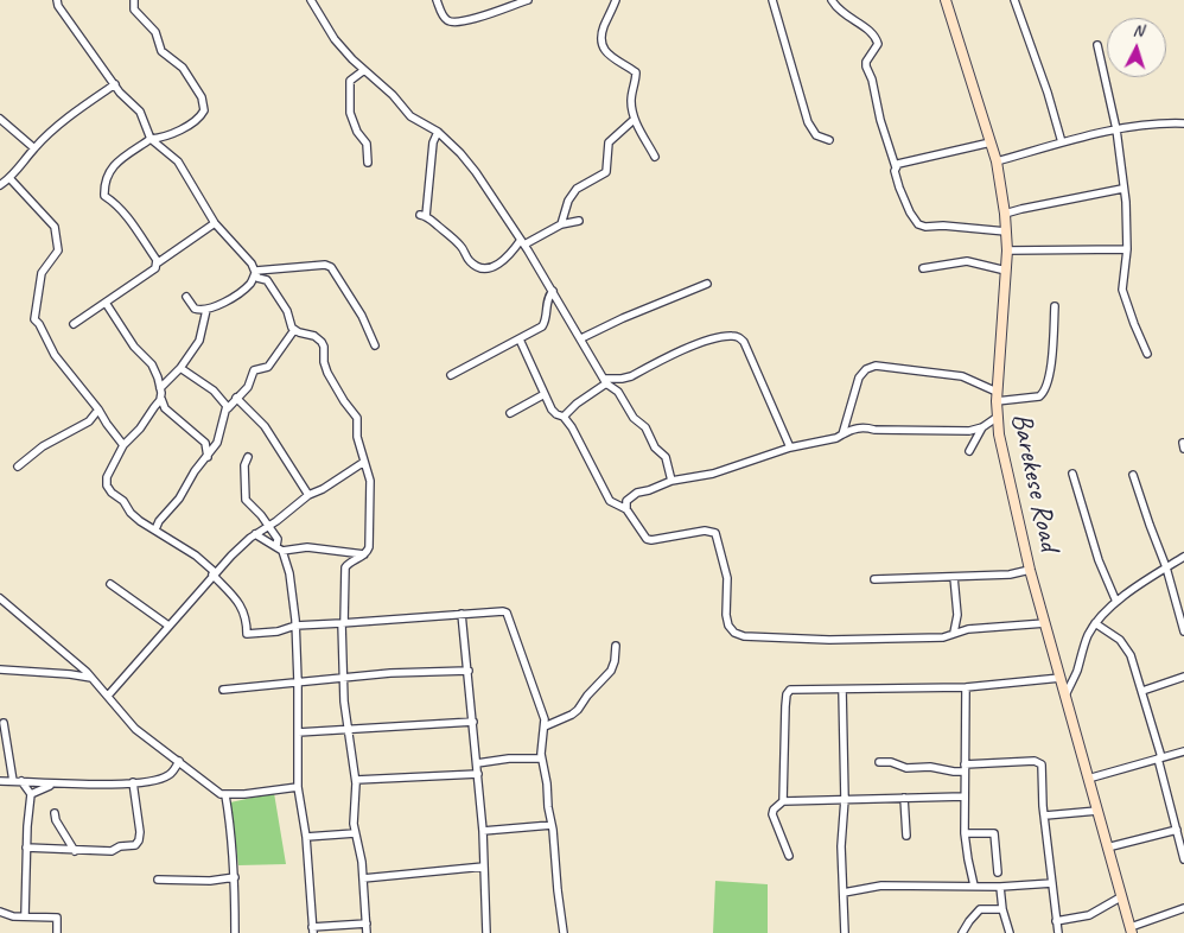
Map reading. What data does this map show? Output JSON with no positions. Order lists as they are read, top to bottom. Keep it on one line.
{"streets":{"main road":["Barekese Road"]},"north":"top"}
